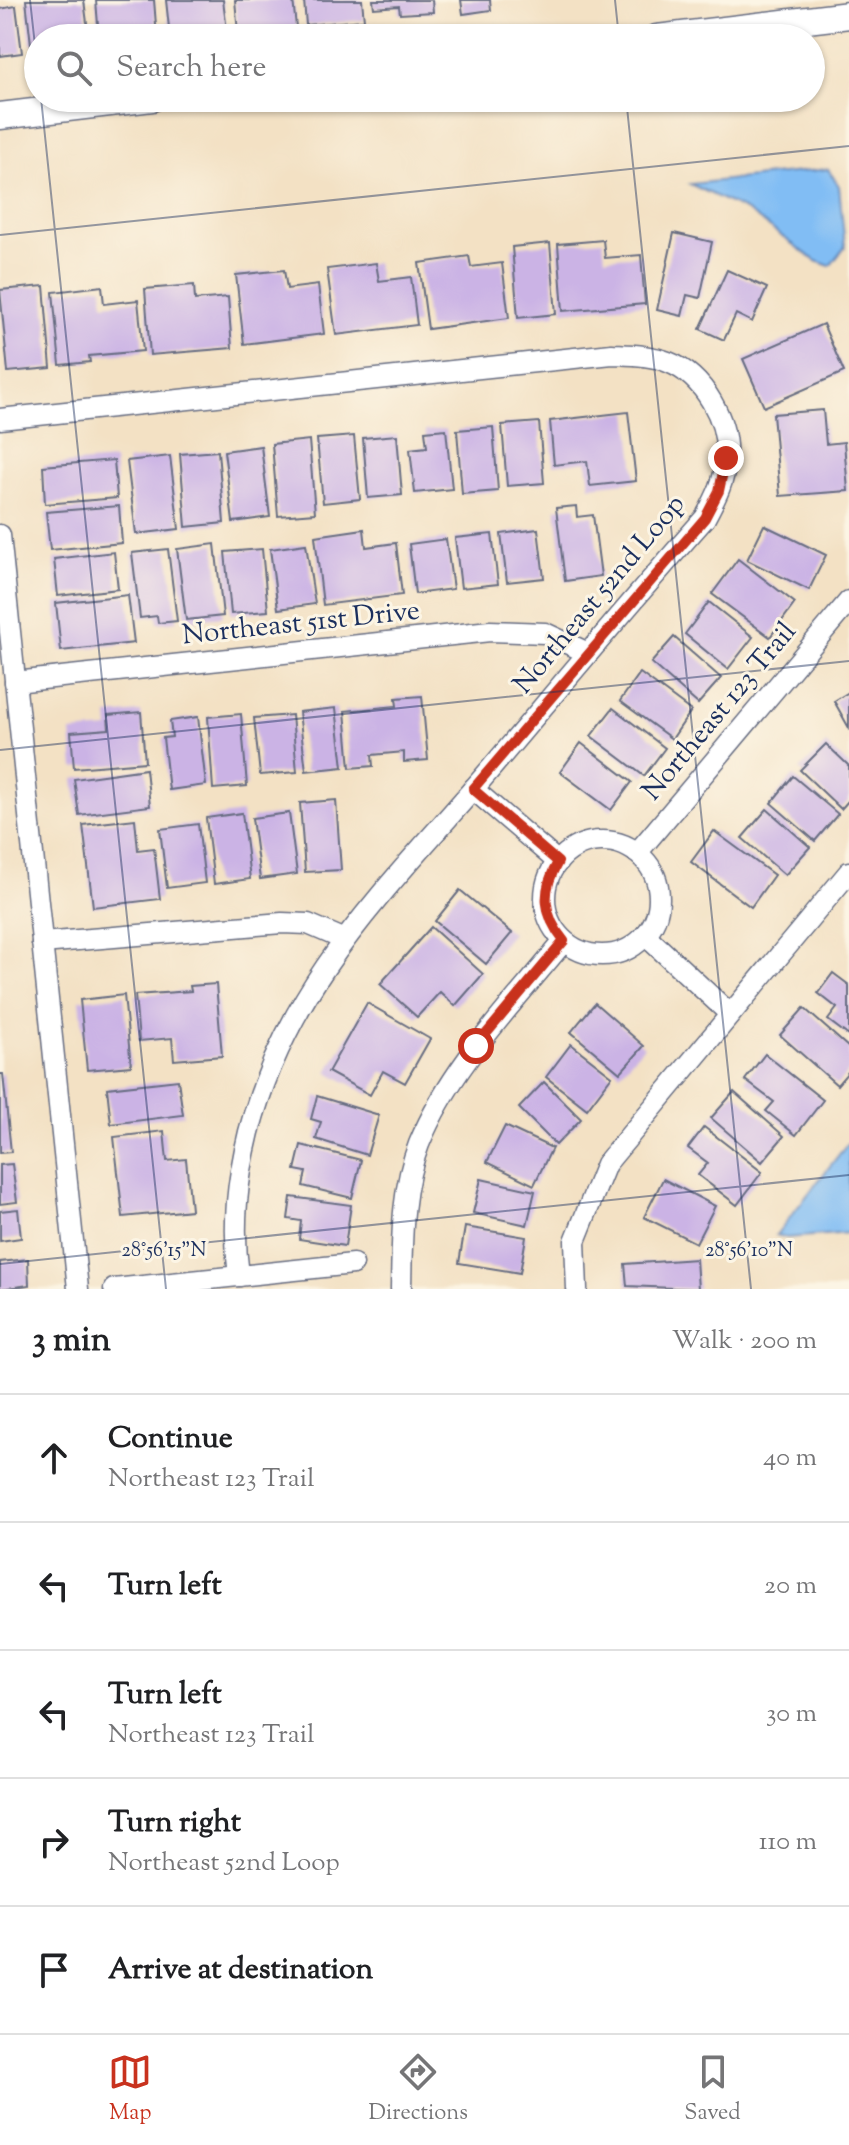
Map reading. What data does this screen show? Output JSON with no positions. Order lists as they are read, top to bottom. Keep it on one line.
{"streets":{"street":["Northeast 52nd Loop","Northeast 51st Drive","Northeast 123 Trail"]},"crossings":[["Northeast 52nd Loop","Northeast 51st Drive"]],"page":{"search":"Search here","heading":["3 min","Walk · 200 m"],"list":[["Continue","Northeast 123 Trail","40 m"],["Turn left","20 m"],["Turn left","Northeast 123 Trail","30 m"],["Turn right","Northeast 52nd Loop","110 m"],"Arrive at destination"],"nav":["Map","Directions","Saved"]},"coordinates":["28°56'15\"N","28°56'10\"N"]}
